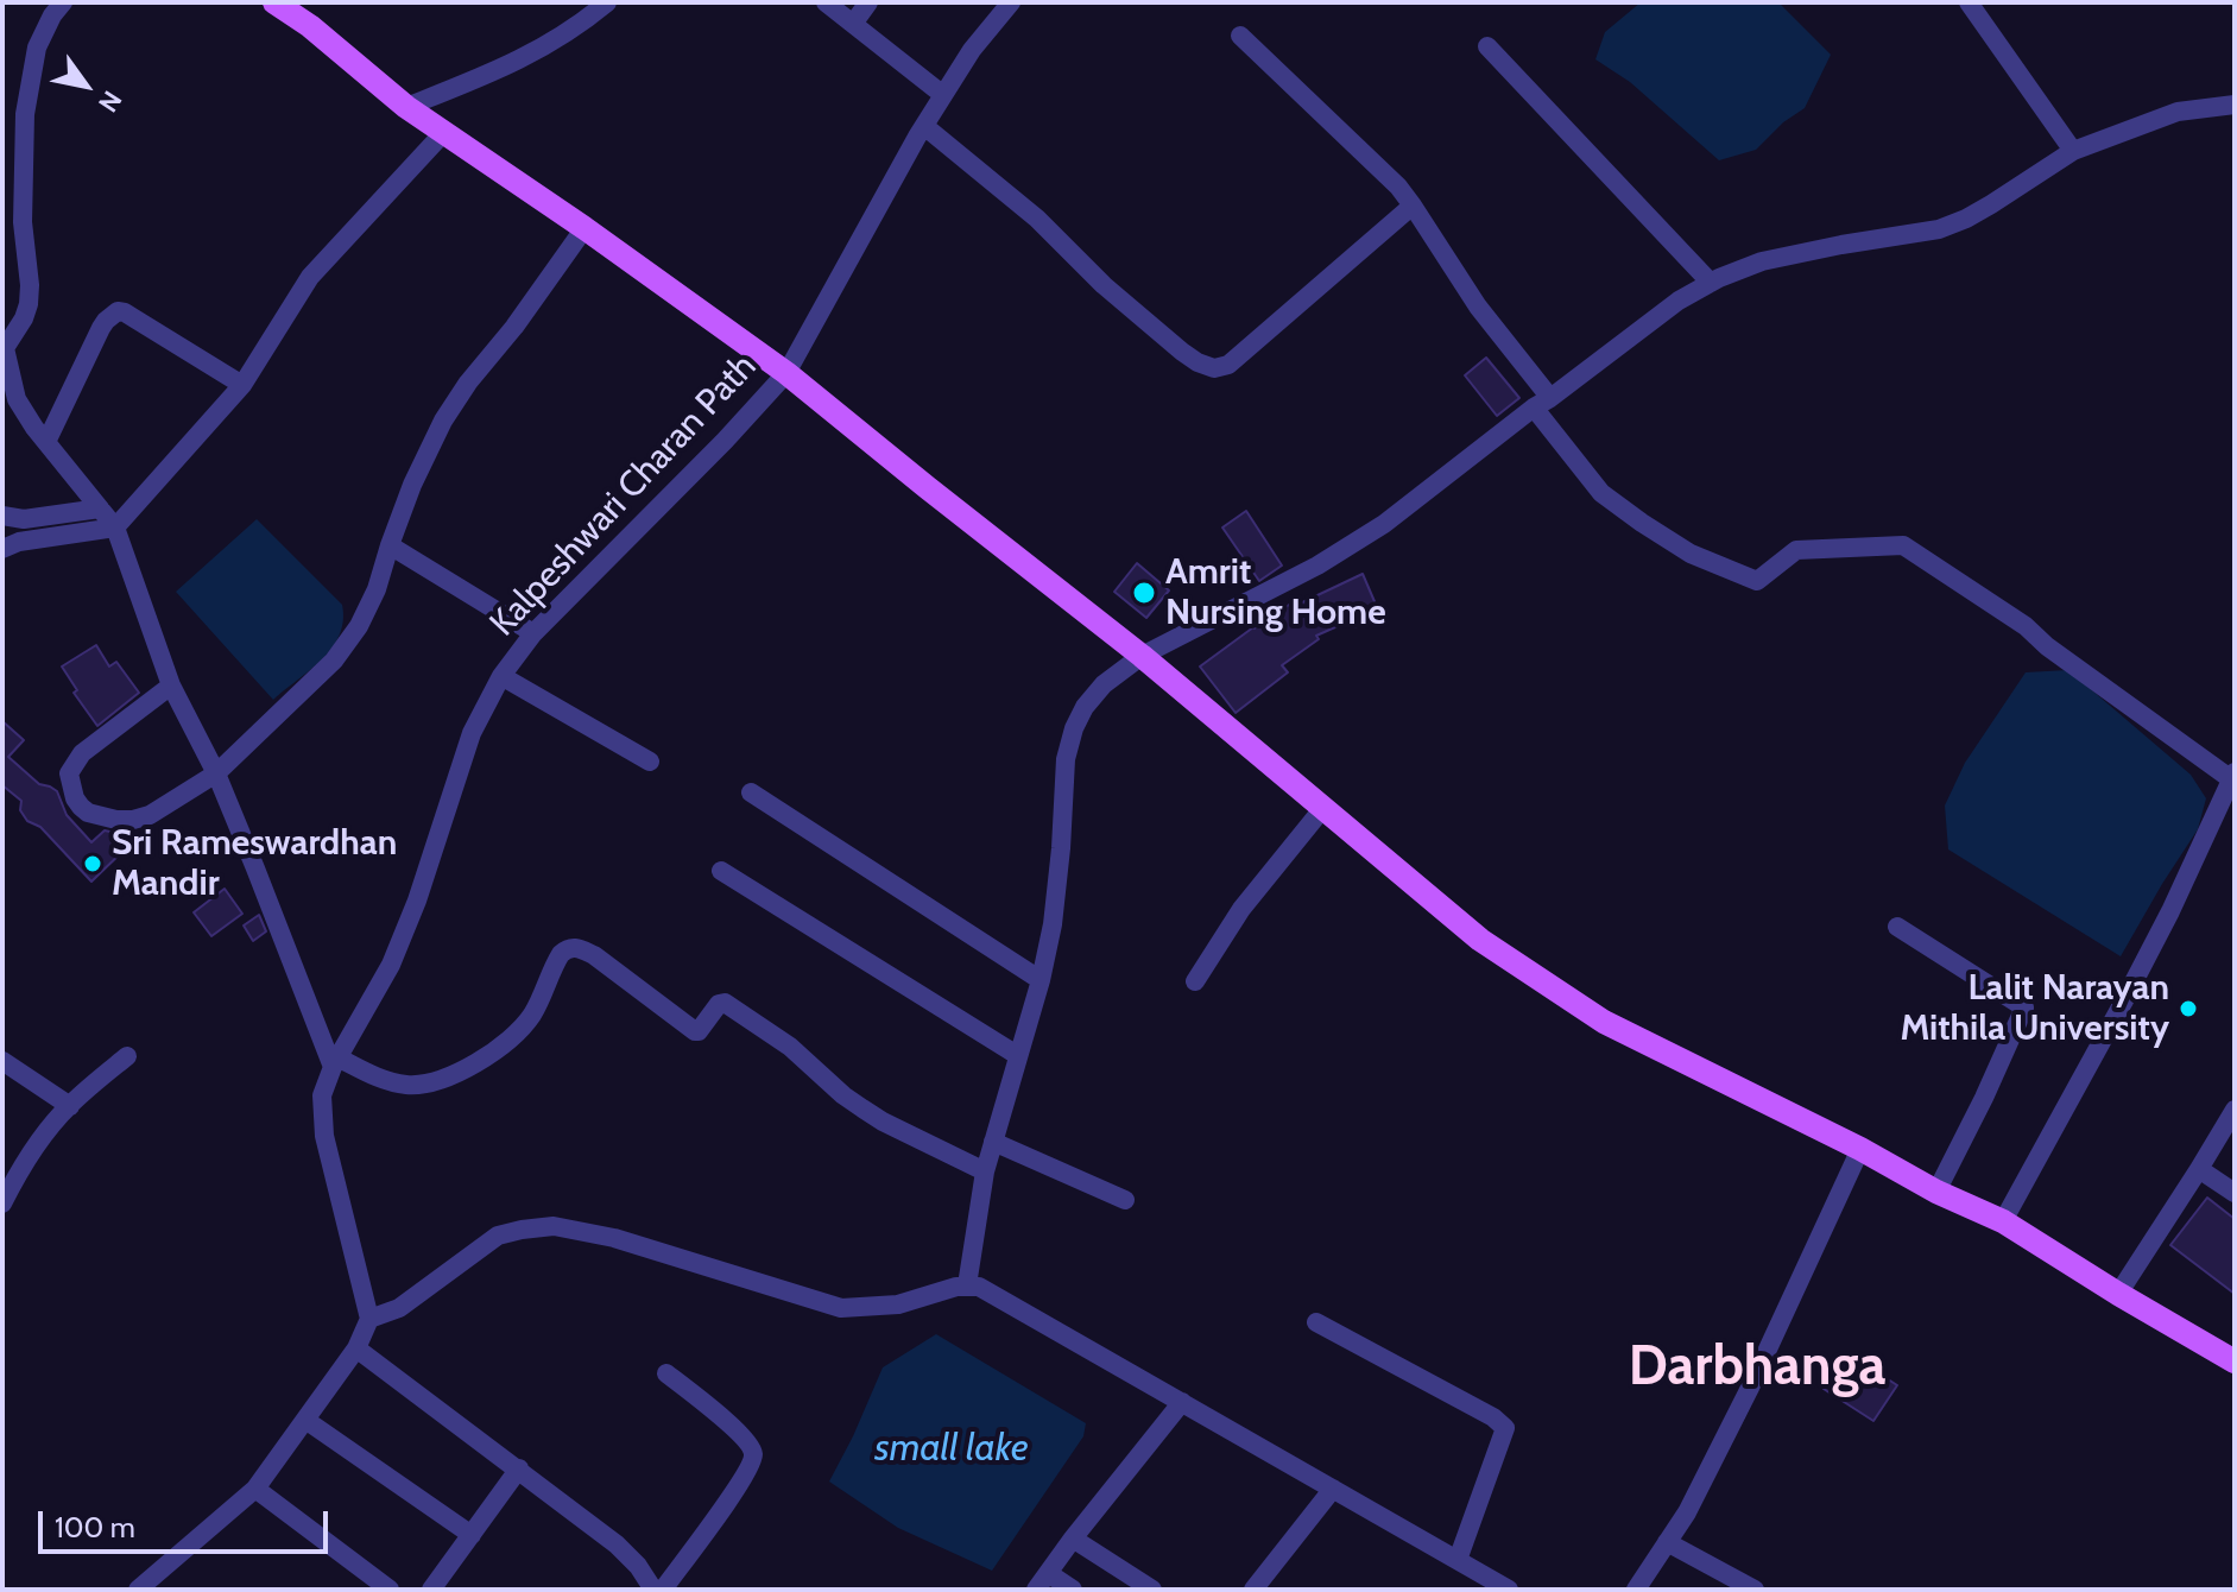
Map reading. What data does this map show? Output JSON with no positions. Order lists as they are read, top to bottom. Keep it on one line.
{"streets":{"street":["Kalpeshwari Charan Path"]},"districts":["Darbhanga"],"water":["small lake"],"places":["Amrit Nursing Home","Sri Rameswardhan Mandir","Lalit Narayan Mithila University"],"scale_bar":"100 m","north":"bottom right"}
